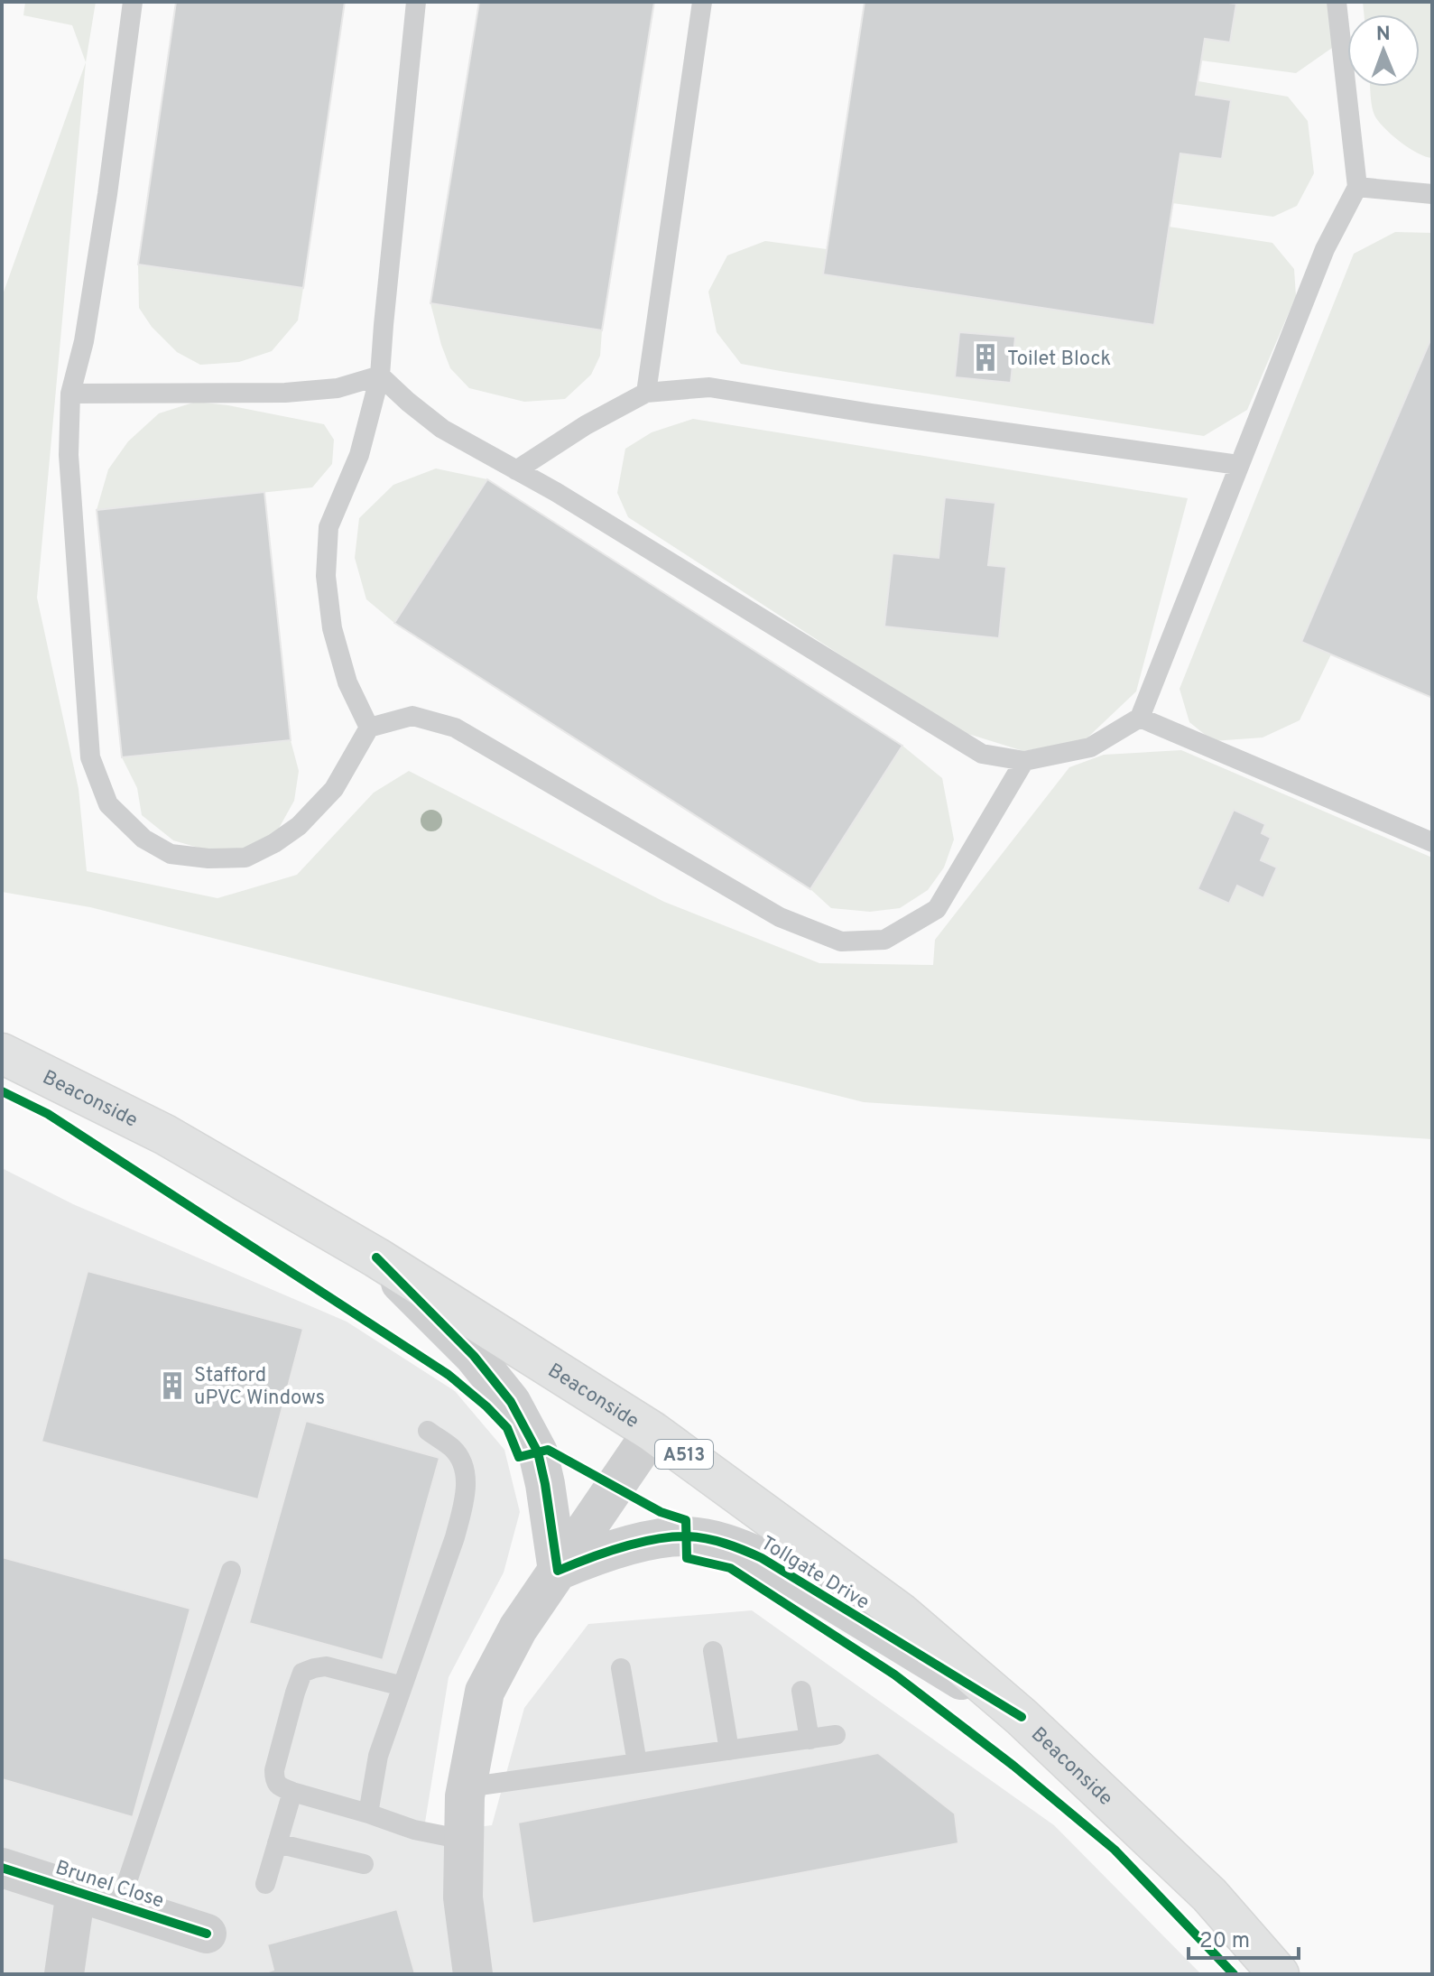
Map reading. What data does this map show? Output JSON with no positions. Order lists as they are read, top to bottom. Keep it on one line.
{"streets":{"highway":["Beaconside","A513"],"street":["Tollgate Drive","Brunel Close"]},"crossings":[["Beaconside","Tollgate Drive"]],"places":{"building":["Toilet Block","Stafford uPVC Windows"]},"scale_bar":"20 m","north":"top"}
